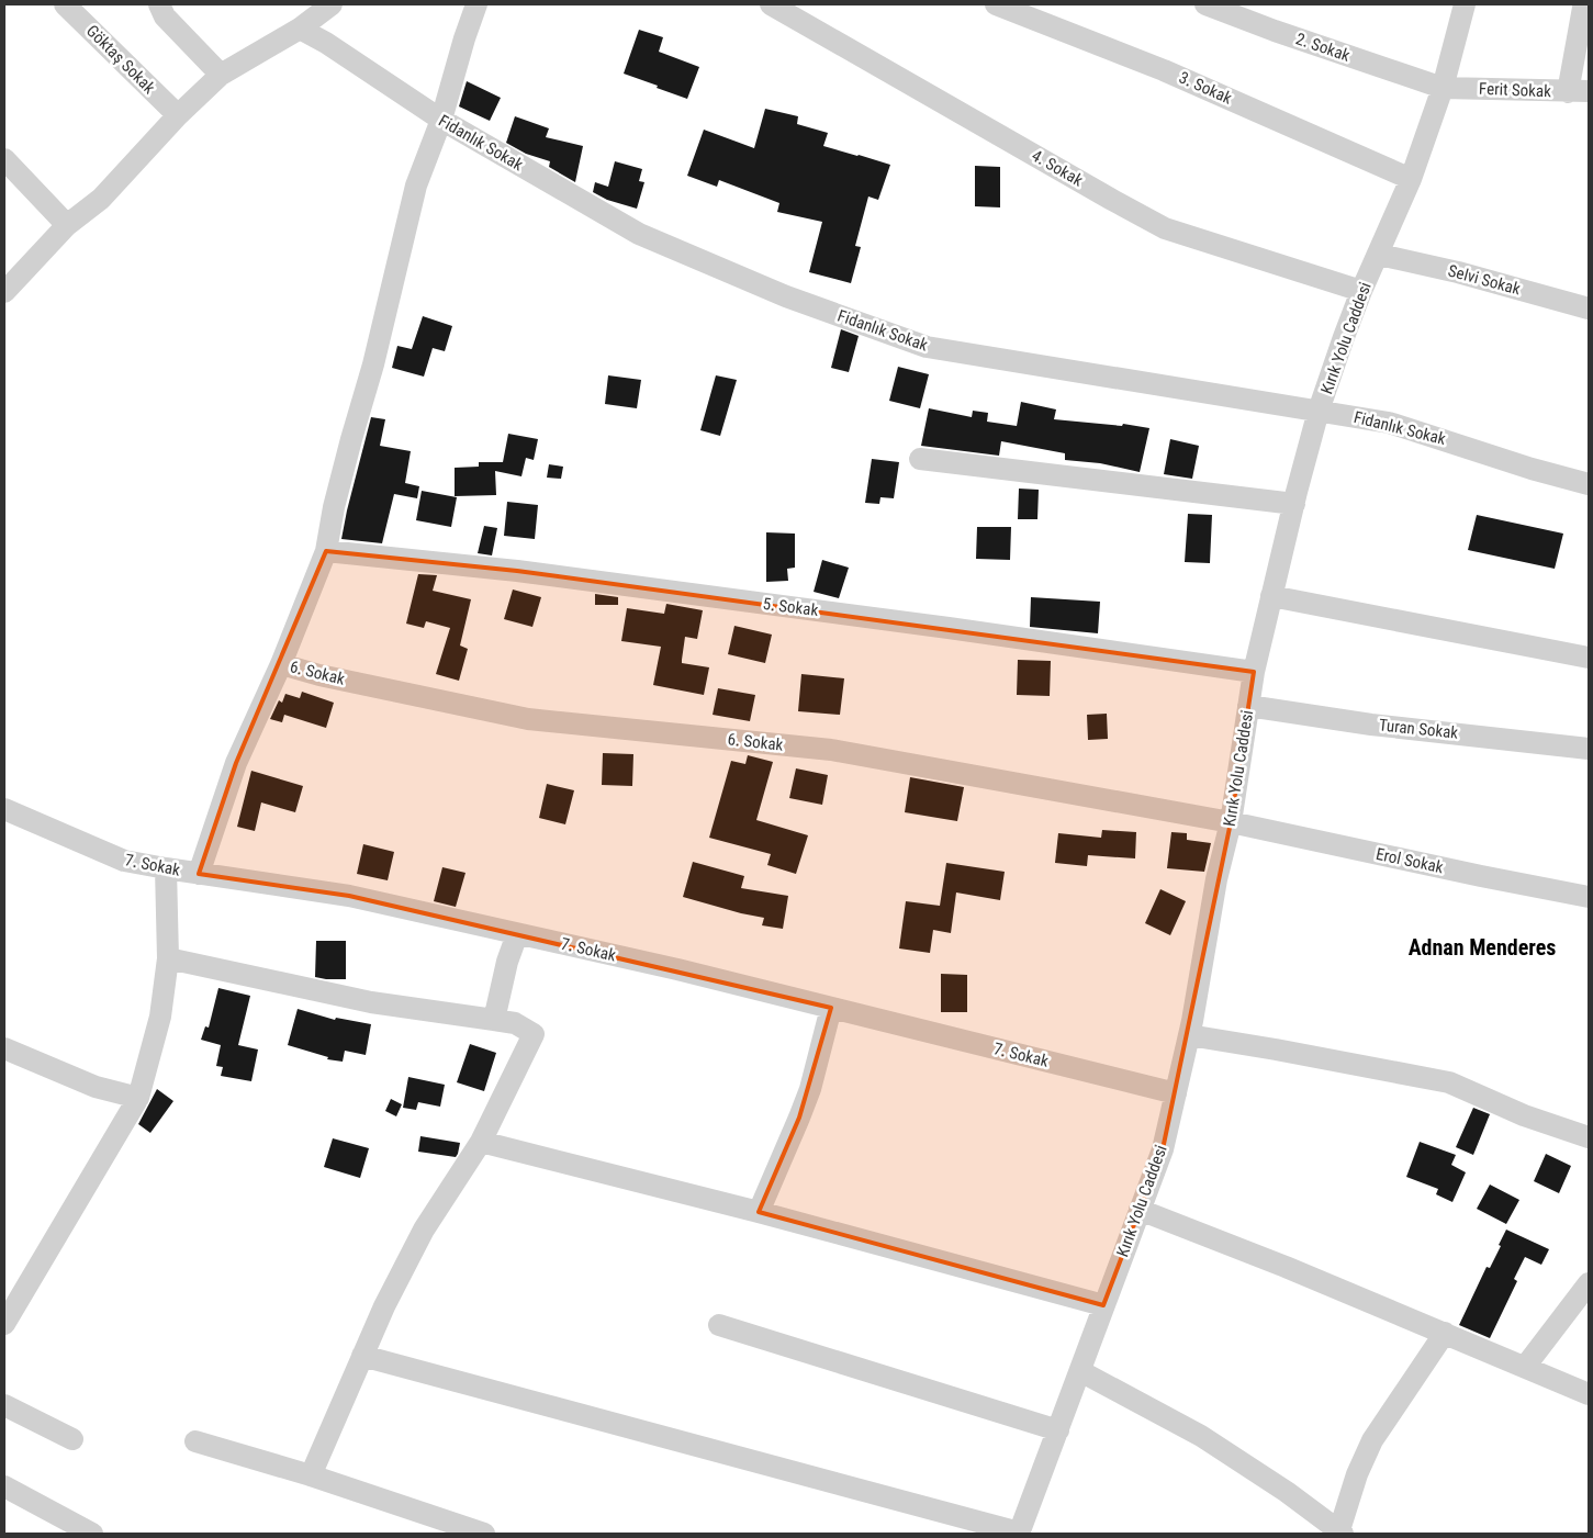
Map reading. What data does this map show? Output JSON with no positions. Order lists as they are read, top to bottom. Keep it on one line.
{"streets":{"street":["2. Sokak","Göktaş Sokak","3. Sokak","Ferit Sokak","Fidanlık Sokak","4. Sokak","Selvi Sokak","Kırık Yolu Caddesi","5. Sokak","6. Sokak","Turan Sokak","Erol Sokak","7. Sokak"]},"crossings":[["2. Sokak","Ferit Sokak"],["2. Sokak","Kırık Yolu Caddesi"],["3. Sokak","Kırık Yolu Caddesi"],["Ferit Sokak","Kırık Yolu Caddesi"],["Fidanlık Sokak","Kırık Yolu Caddesi"],["4. Sokak","Kırık Yolu Caddesi"],["Selvi Sokak","Kırık Yolu Caddesi"],["Kırık Yolu Caddesi","5. Sokak"],["Kırık Yolu Caddesi","6. Sokak"],["Kırık Yolu Caddesi","Turan Sokak"],["Kırık Yolu Caddesi","Erol Sokak"],["Kırık Yolu Caddesi","7. Sokak"],["6. Sokak","Erol Sokak"]],"districts":["Adnan Menderes"]}
